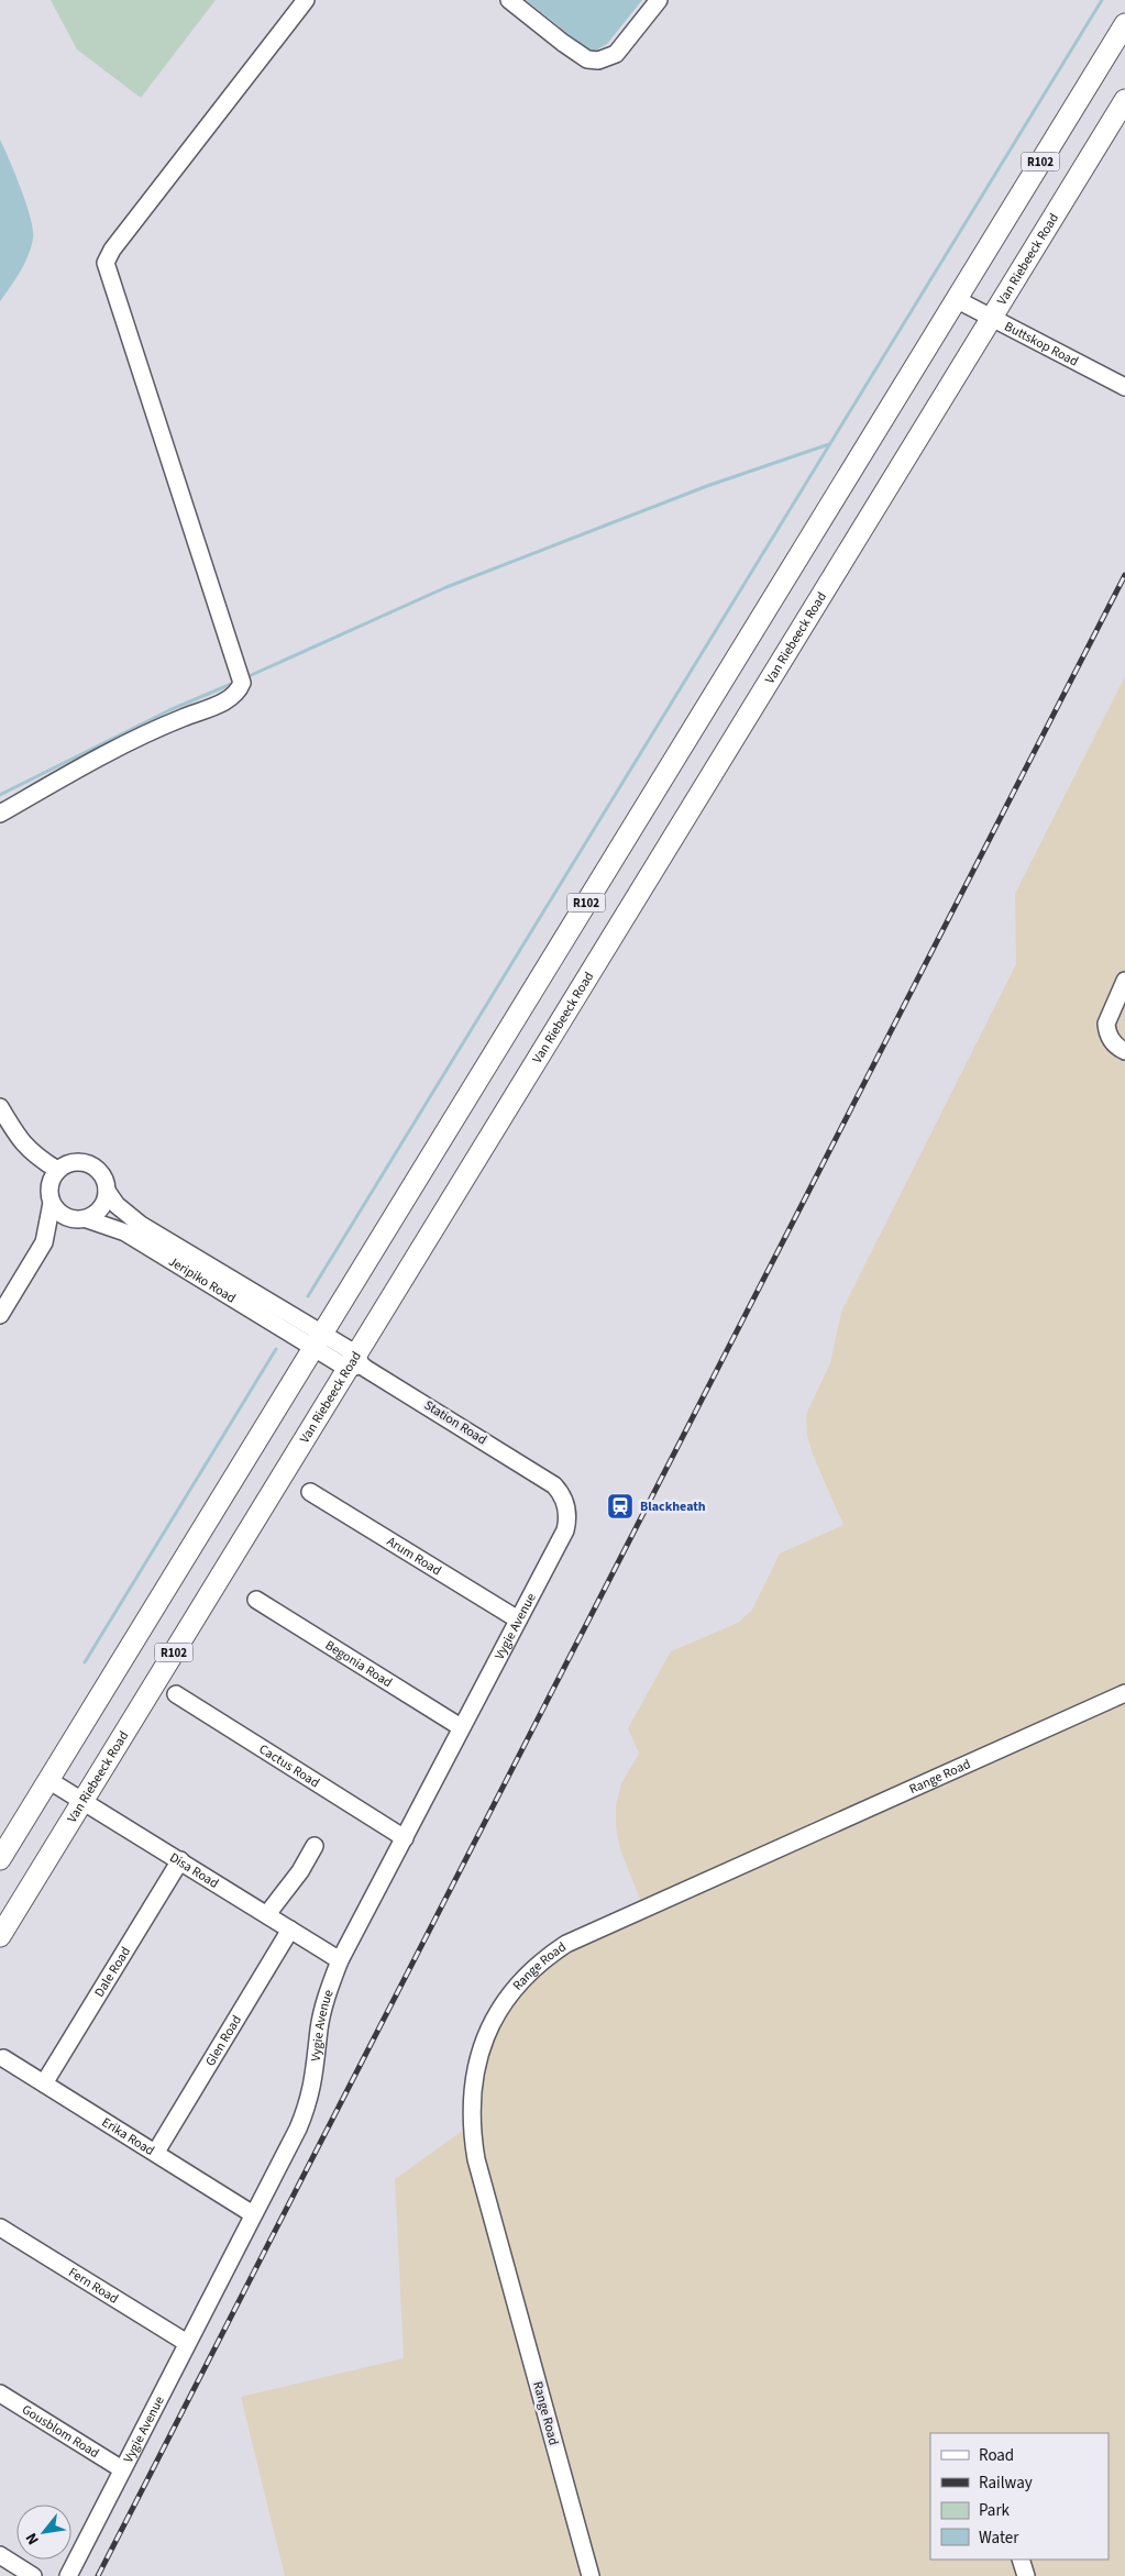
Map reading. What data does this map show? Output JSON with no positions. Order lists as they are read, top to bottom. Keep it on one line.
{"streets":{"main road":["R102","Van Riebeeck Road"],"street":["Buttskop Road","Jeripiko Road","Station Road","Arum Road","Vygie Avenue","Begonia Road","Cactus Road","Range Road","Disa Road","Dale Road","Glen Road","Erika Road","Fern Road","Gousblom Road"]},"crossings":[["R102","Buttskop Road"],["R102","Jeripiko Road"],["R102","Station Road"],["R102","Disa Road"],["Van Riebeeck Road","Buttskop Road"],["Van Riebeeck Road","Station Road"],["Van Riebeeck Road","Disa Road"],["Jeripiko Road","Station Road"],["Station Road","Vygie Avenue"],["Arum Road","Vygie Avenue"],["Vygie Avenue","Begonia Road"],["Vygie Avenue","Cactus Road"],["Vygie Avenue","Disa Road"],["Vygie Avenue","Erika Road"],["Vygie Avenue","Fern Road"],["Vygie Avenue","Gousblom Road"],["Disa Road","Dale Road"],["Disa Road","Glen Road"],["Dale Road","Erika Road"],["Glen Road","Erika Road"]],"places":{"station":["Blackheath"]},"legend":["Road","Railway","Park","Water"],"north":"bottom left"}
